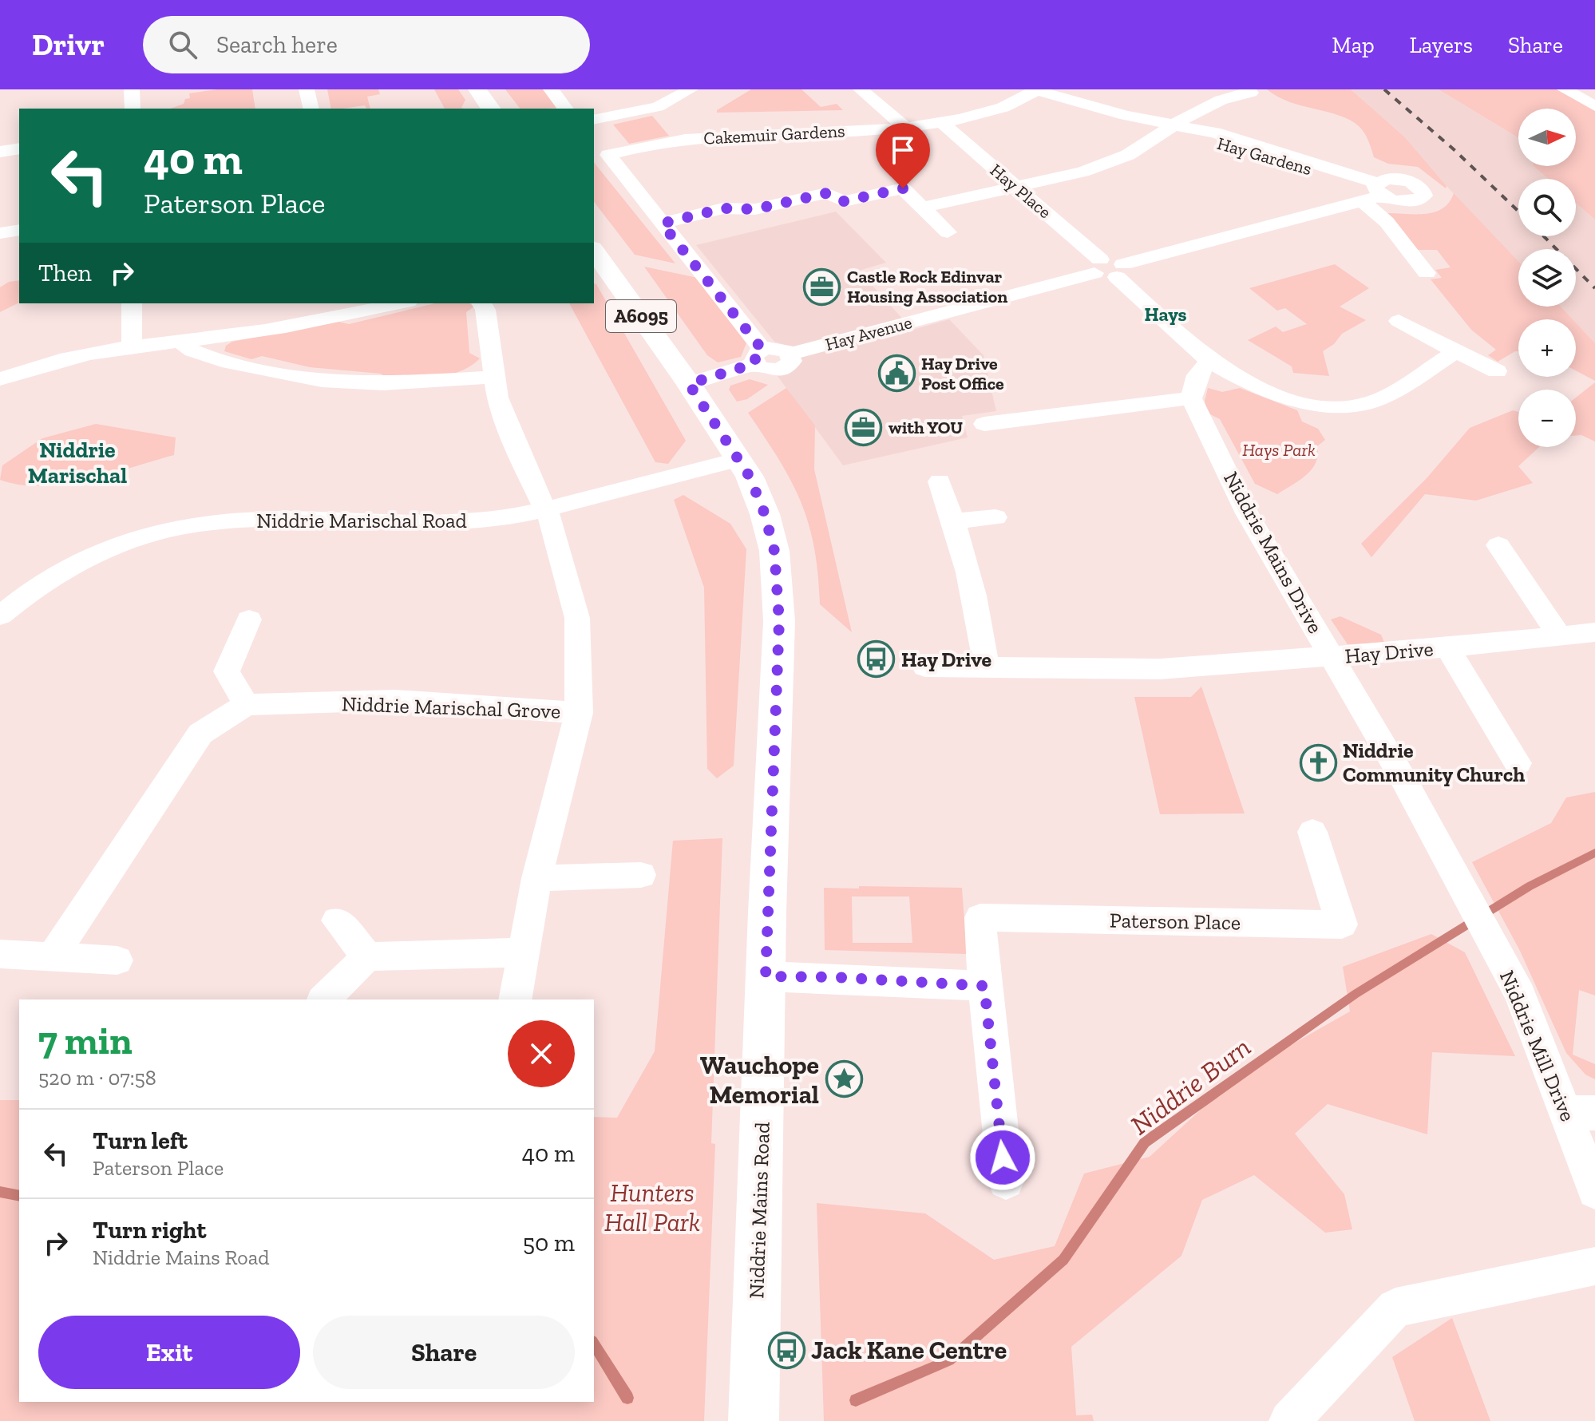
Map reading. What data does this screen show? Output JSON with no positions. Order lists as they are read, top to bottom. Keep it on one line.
{"streets":{"main road":["A6095","Niddrie Mains Road"],"street":["Cakemuir Gardens","Hay Gardens","Hay Place","Hay Avenue","Niddrie Marischal Road","Niddrie Mains Drive","Hay Drive","Niddrie Marischal Grove","Paterson Place","Niddrie Mill Drive"]},"crossings":[["Cakemuir Gardens","Hay Gardens"],["Cakemuir Gardens","Hay Place"],["Hay Gardens","Hay Place"],["Hay Gardens","Hay Avenue"],["Hay Place","Hay Avenue"],["Hay Avenue","Niddrie Mains Road"],["Niddrie Marischal Road","Niddrie Marischal Grove"],["Niddrie Marischal Road","Niddrie Mains Road"],["Niddrie Mains Drive","Hay Drive"],["Niddrie Mains Drive","Niddrie Mill Drive"]],"districts":["Hays","Niddrie Marischal"],"water":["Niddrie Burn"],"parks":["Hays Park","Hunters Hall Park"],"places":{"office":["Castle Rock Edinvar Housing Association","with YOU"],"public building":["Hay Drive Post Office"],"bus stop":["Hay Drive","Jack Kane Centre"],"church":["Niddrie Community Church"],"place":["Wauchope Memorial"]},"north":"right","page":{"header":"Drivr","search":"Search here","nav":["Map","Layers","Share"],"map_buttons":["+","−"],"turn":["40 m","Paterson Place"],"then":"Then","heading":["7 min","520 m · 07:58"],"list":[{"name":"Turn left","note":"Paterson Place","value":"40 m"},{"name":"Turn right","note":"Niddrie Mains Road","value":"50 m"}],"buttons":["Exit","Share"]}}
